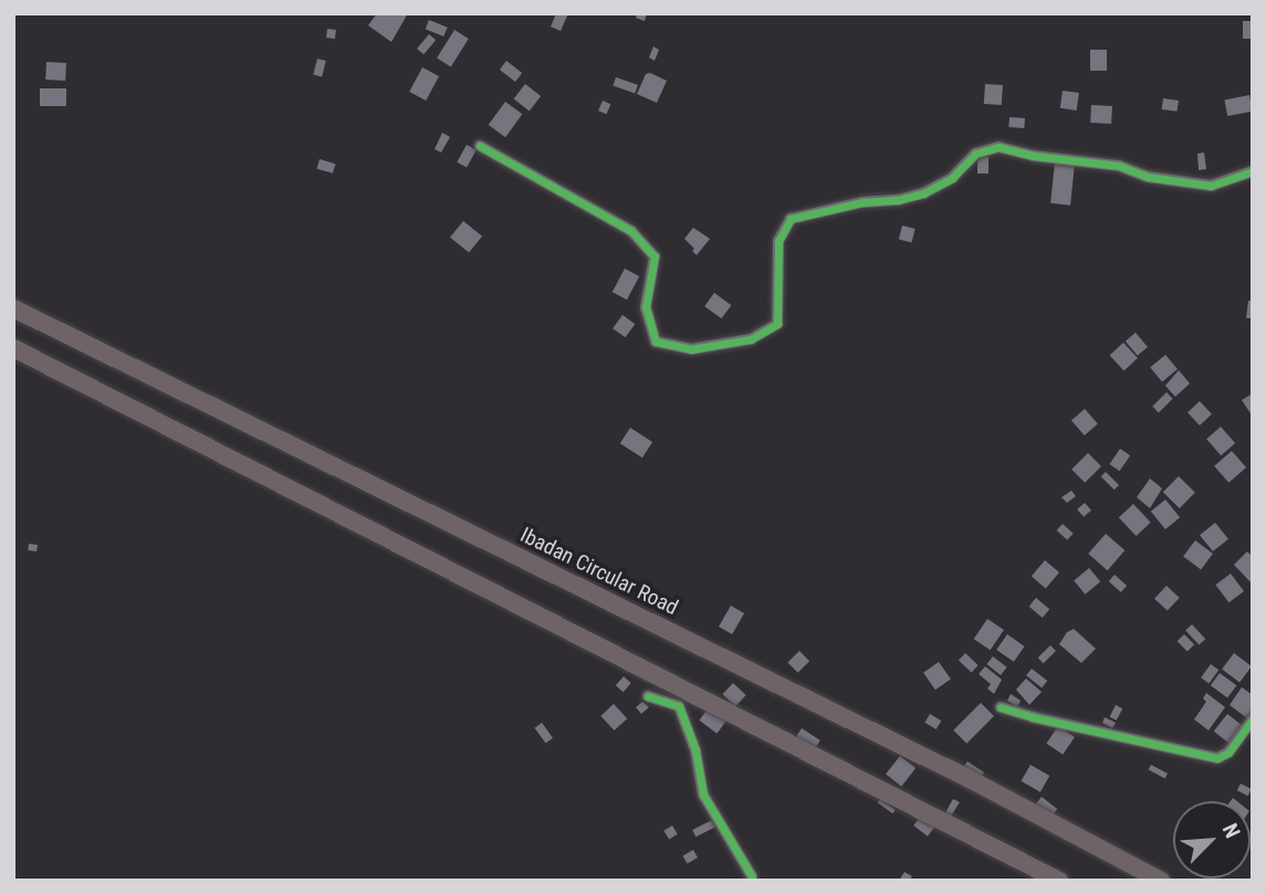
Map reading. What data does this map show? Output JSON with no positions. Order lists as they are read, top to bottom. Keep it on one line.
{"streets":{"highway":["Ibadan Circular Road"]},"north":"top right"}
